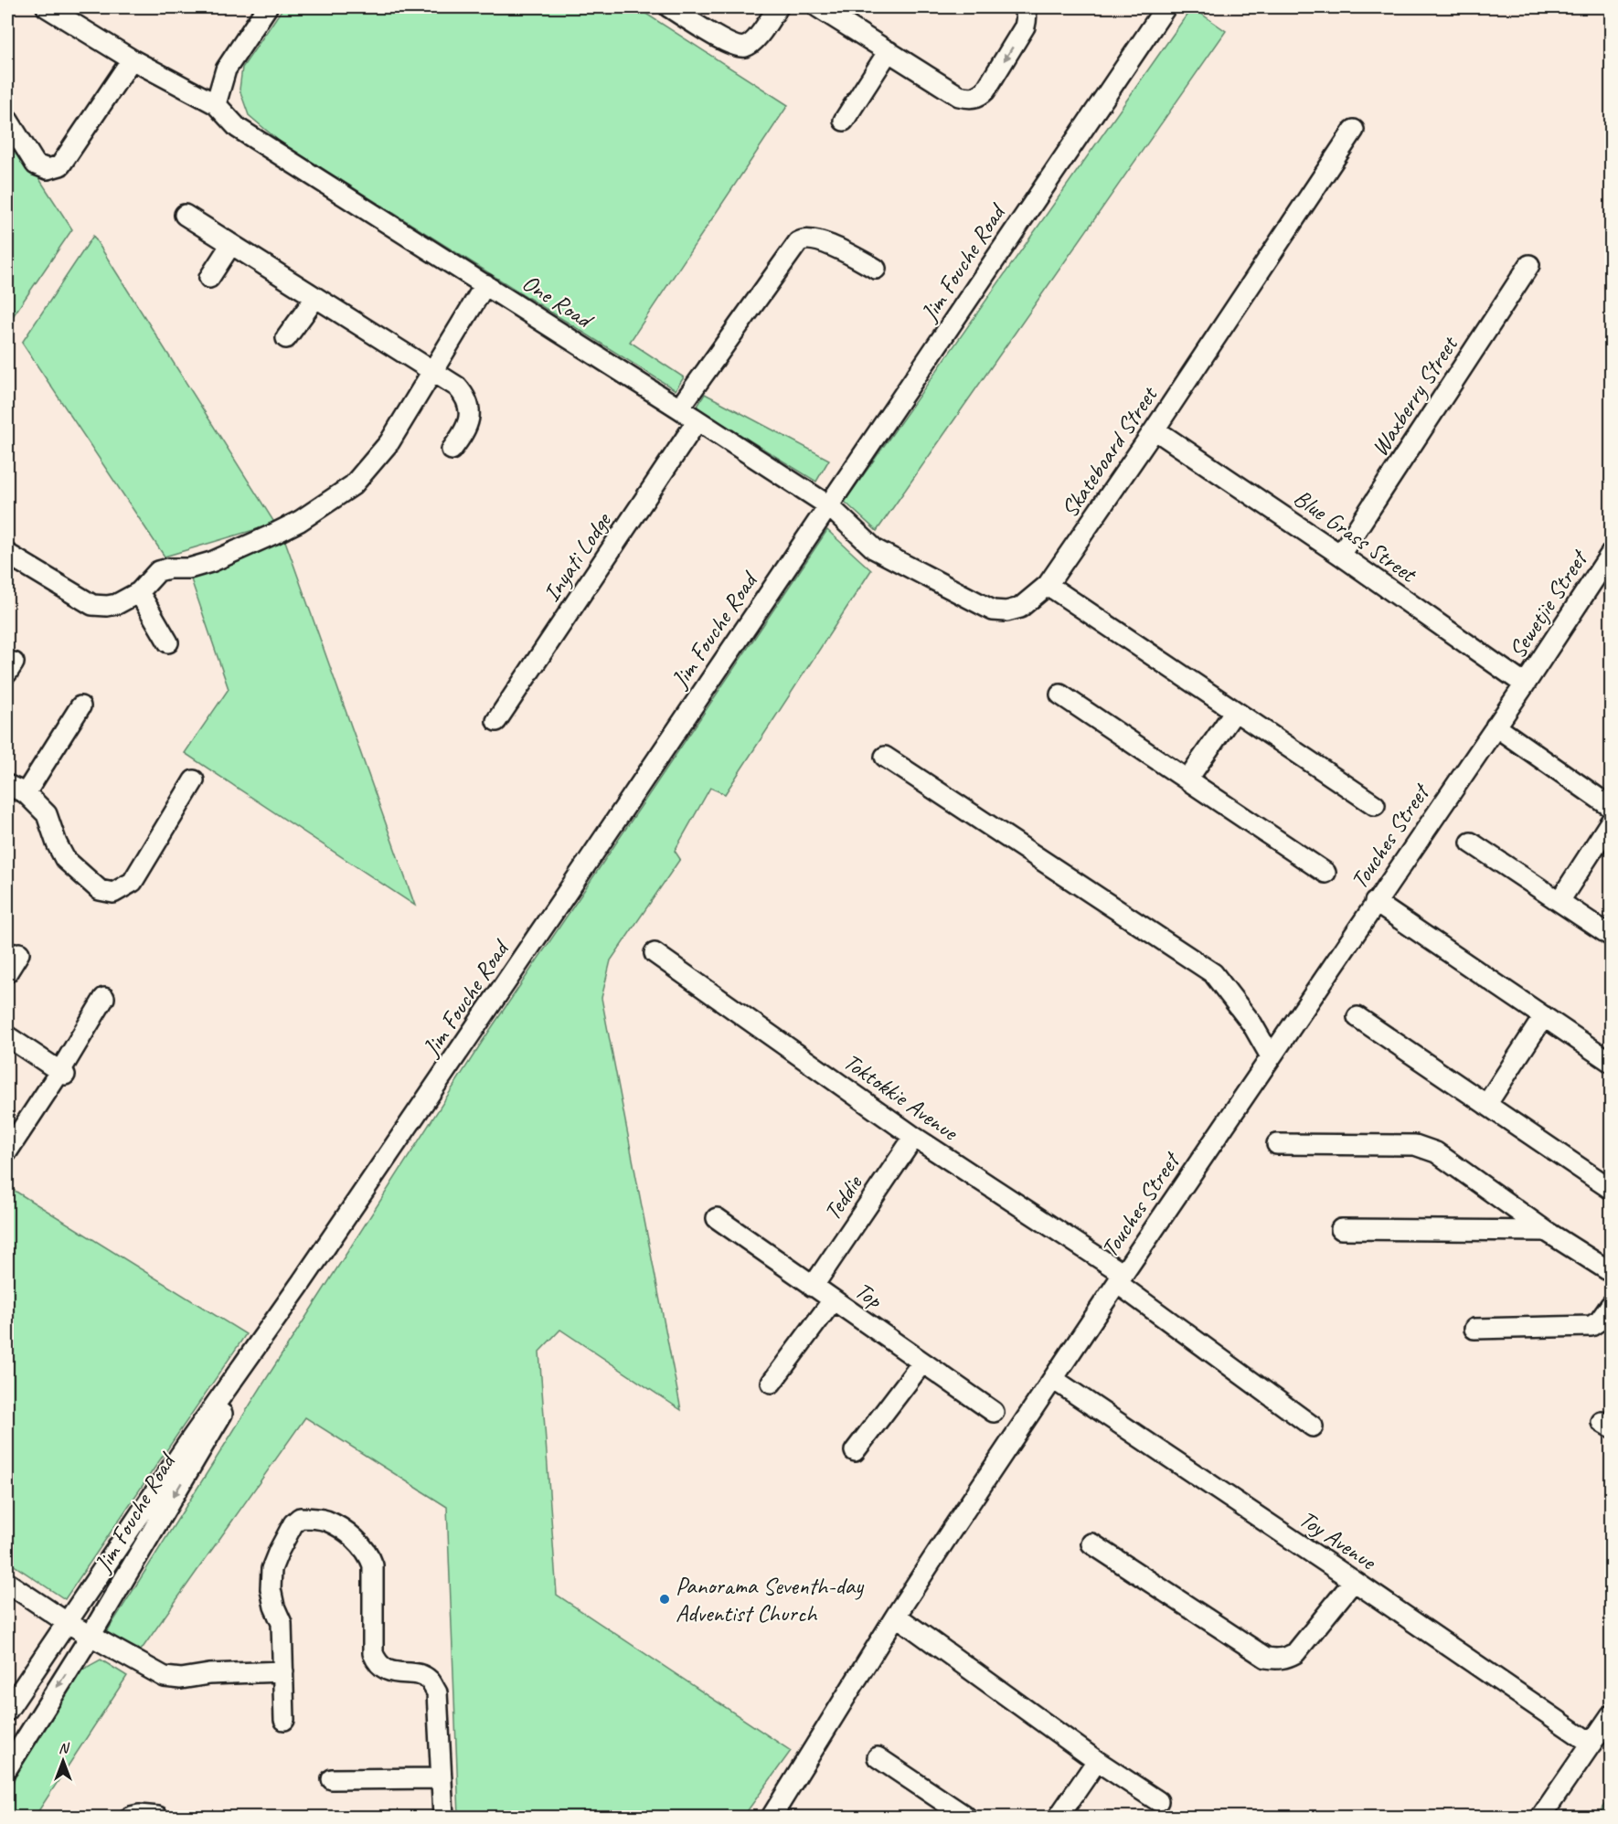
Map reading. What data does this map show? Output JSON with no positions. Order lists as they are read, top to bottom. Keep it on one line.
{"streets":{"street":["Jim Fouche Road","One Road","Waxberry Street","Skateboard Street","Blue Grass Street","Inyati Lodge","Sewetjie Street","Touches Street","Toktokkie Avenue","Teddie","Top","Toy Avenue"]},"crossings":[["Jim Fouche Road","One Road"],["Jim Fouche Road","Skateboard Street"],["One Road","Skateboard Street"],["One Road","Inyati Lodge"],["Waxberry Street","Blue Grass Street"],["Skateboard Street","Blue Grass Street"],["Blue Grass Street","Sewetjie Street"],["Blue Grass Street","Touches Street"],["Sewetjie Street","Touches Street"],["Touches Street","Toktokkie Avenue"],["Touches Street","Toy Avenue"],["Toktokkie Avenue","Teddie"],["Teddie","Top"]],"places":["Panorama Seventh-day Adventist Church"],"north":"top"}
